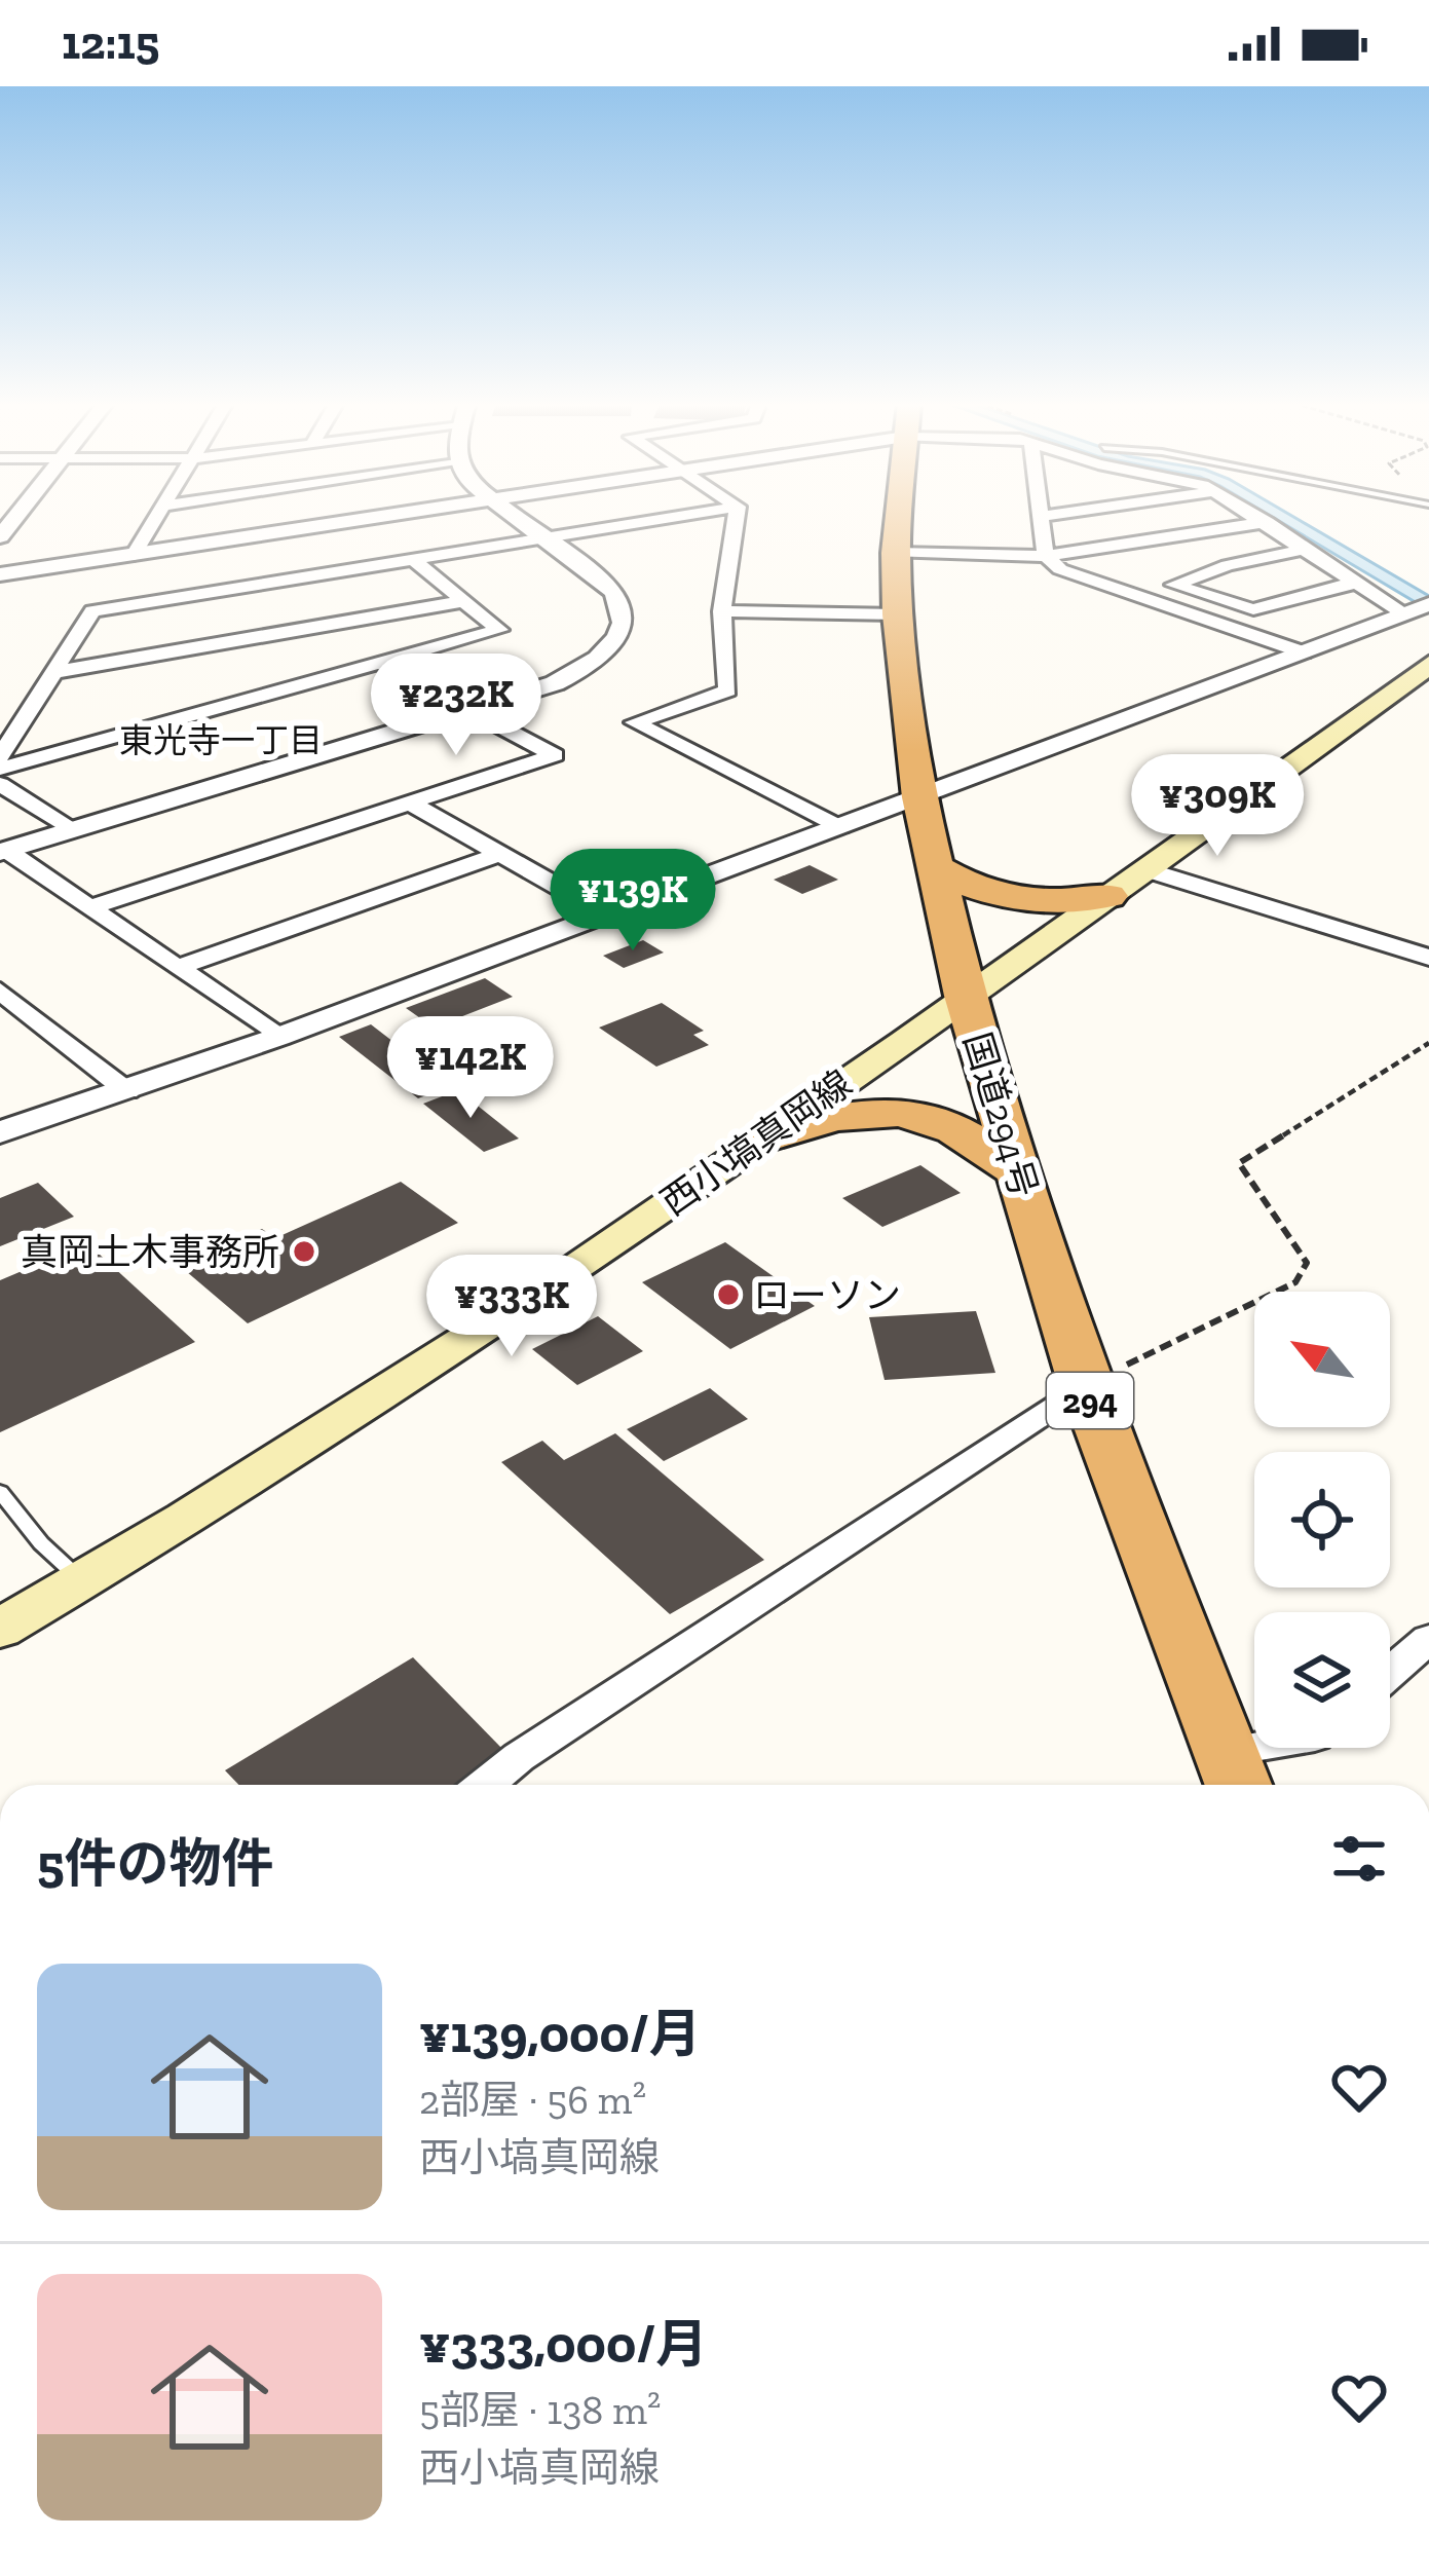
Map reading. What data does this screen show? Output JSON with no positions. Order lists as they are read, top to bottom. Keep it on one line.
{"streets":{"highway":["国道294号","294"],"main road":["西小塙真岡線"]},"crossings":[["国道294号","西小塙真岡線"]],"districts":["東光寺一丁目"],"places":["真岡土木事務所","ローソン"],"north":"top left","page":{"status":"12:15","price":["¥232K","¥309K","¥139K","¥142K","¥333K"],"heading":"5件の物件","list":[{"name":"¥139,000/月","note":"2部屋 · 56 m² · 西小塙真岡線"},{"name":"¥333,000/月","note":"5部屋 · 138 m² · 西小塙真岡線"}]}}
